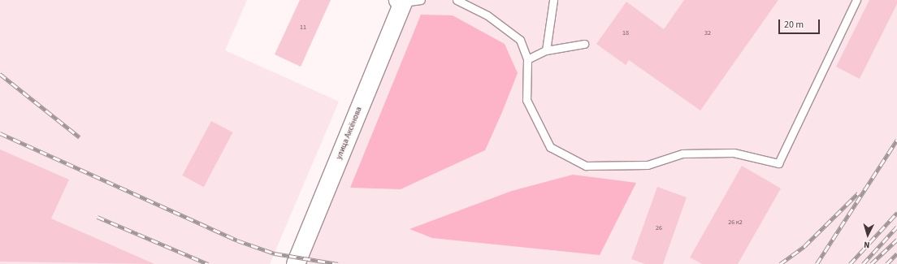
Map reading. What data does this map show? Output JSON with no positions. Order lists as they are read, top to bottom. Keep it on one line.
{"streets":{"street":["улица Аксёнова"]},"house_numbers":["11","18","32","26 к2","26"],"scale_bar":"20 m","north":"bottom"}
